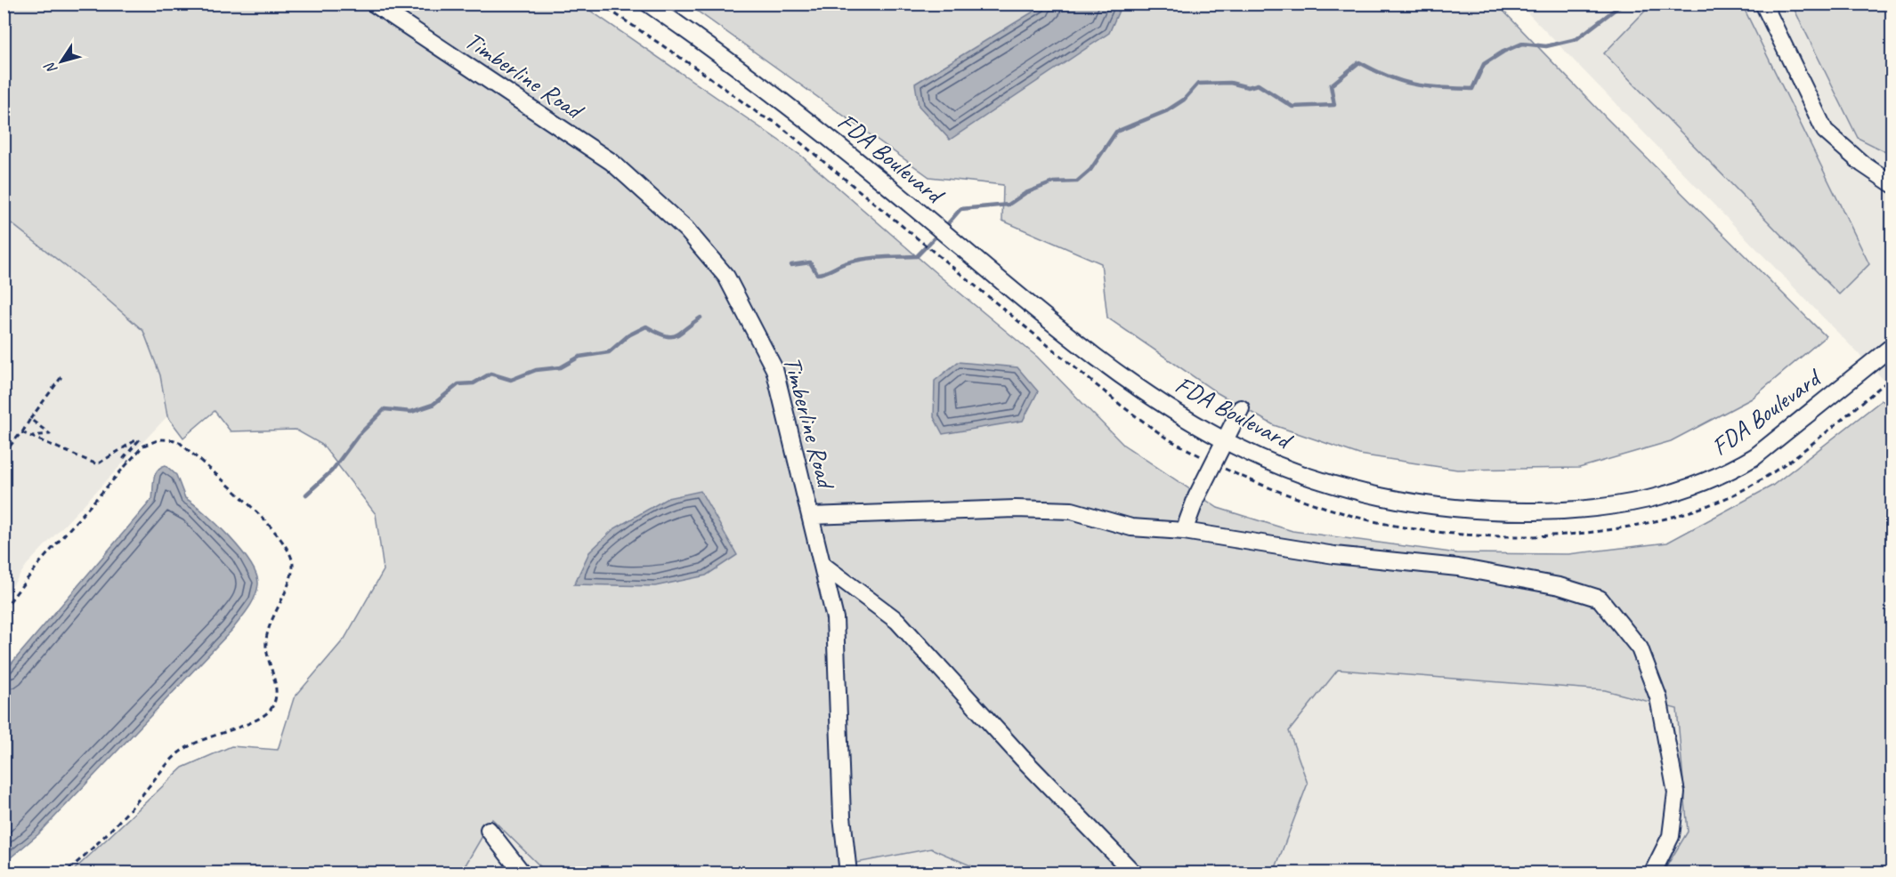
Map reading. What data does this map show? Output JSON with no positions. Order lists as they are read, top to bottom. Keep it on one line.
{"streets":{"street":["Timberline Road","FDA Boulevard"]},"north":"bottom left"}
